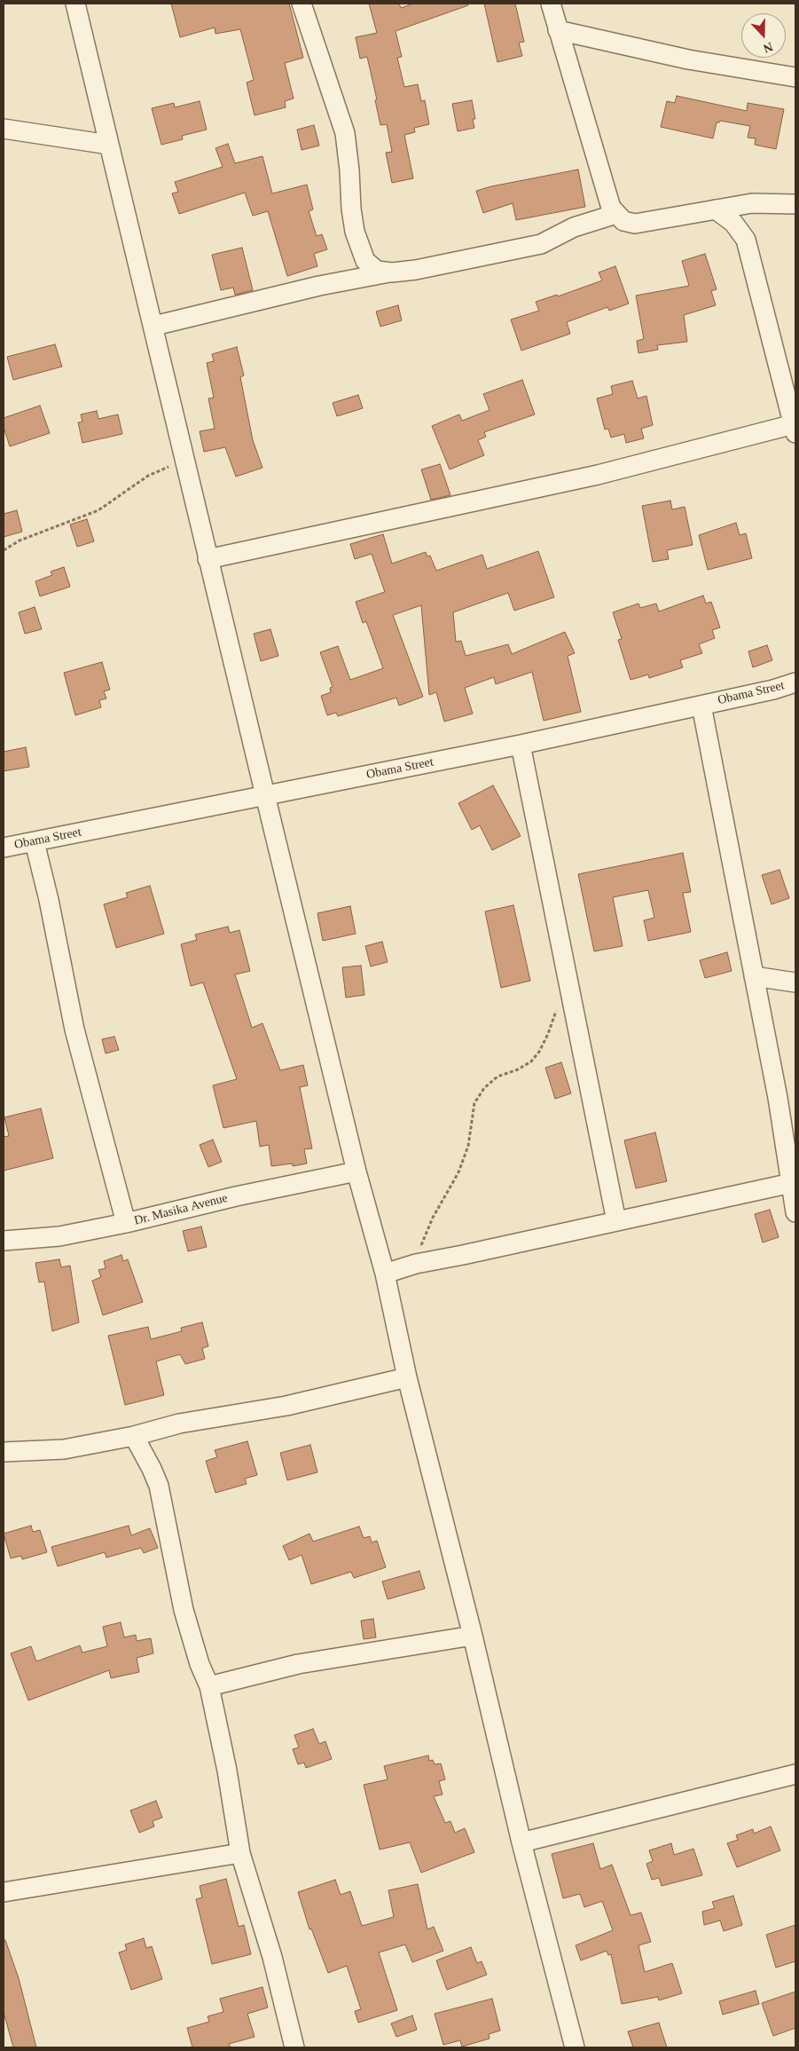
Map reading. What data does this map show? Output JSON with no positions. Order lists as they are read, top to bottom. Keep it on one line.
{"streets":{"street":["Obama Street","Dr. Masika Avenue"]},"north":"bottom"}
